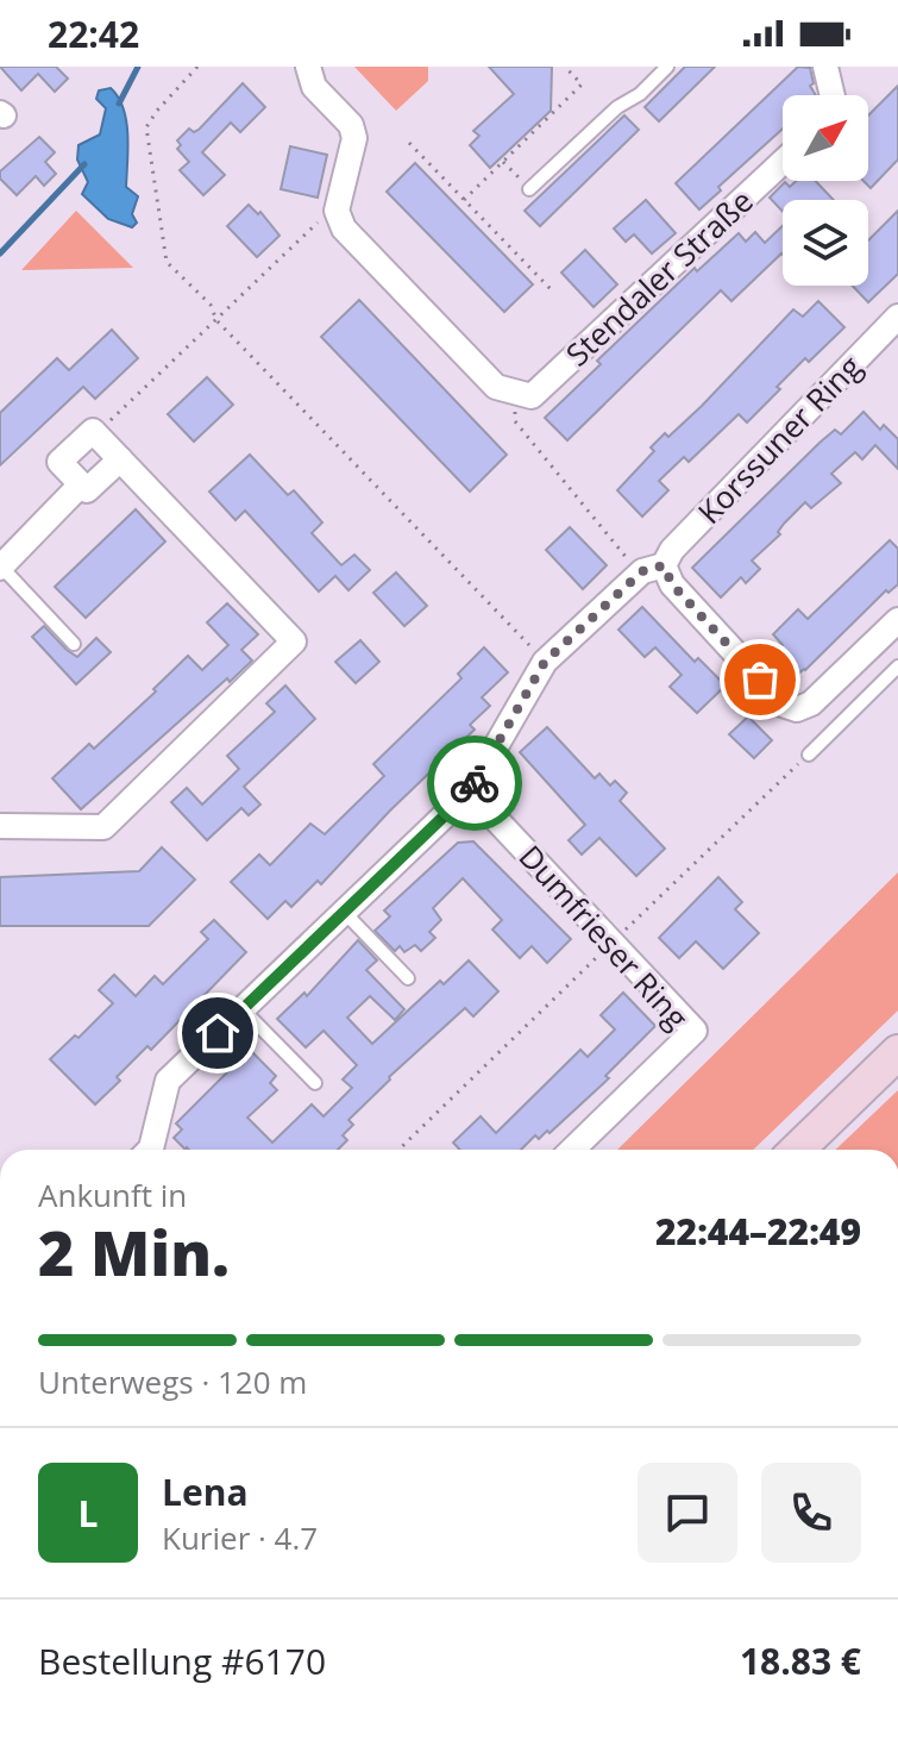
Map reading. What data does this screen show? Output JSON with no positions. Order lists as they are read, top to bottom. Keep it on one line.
{"streets":{"street":["Stendaler Straße","Korssuner Ring","Dumfrieser Ring"]},"north":"top right","page":{"status":"22:42","heading":["2 Min.","Ankunft in","22:44–22:49"],"panel":["Lena","Kurier · 4.7","Bestellung #6170","18.83 €"],"bar":"Unterwegs · 120 m","round":"L"}}
